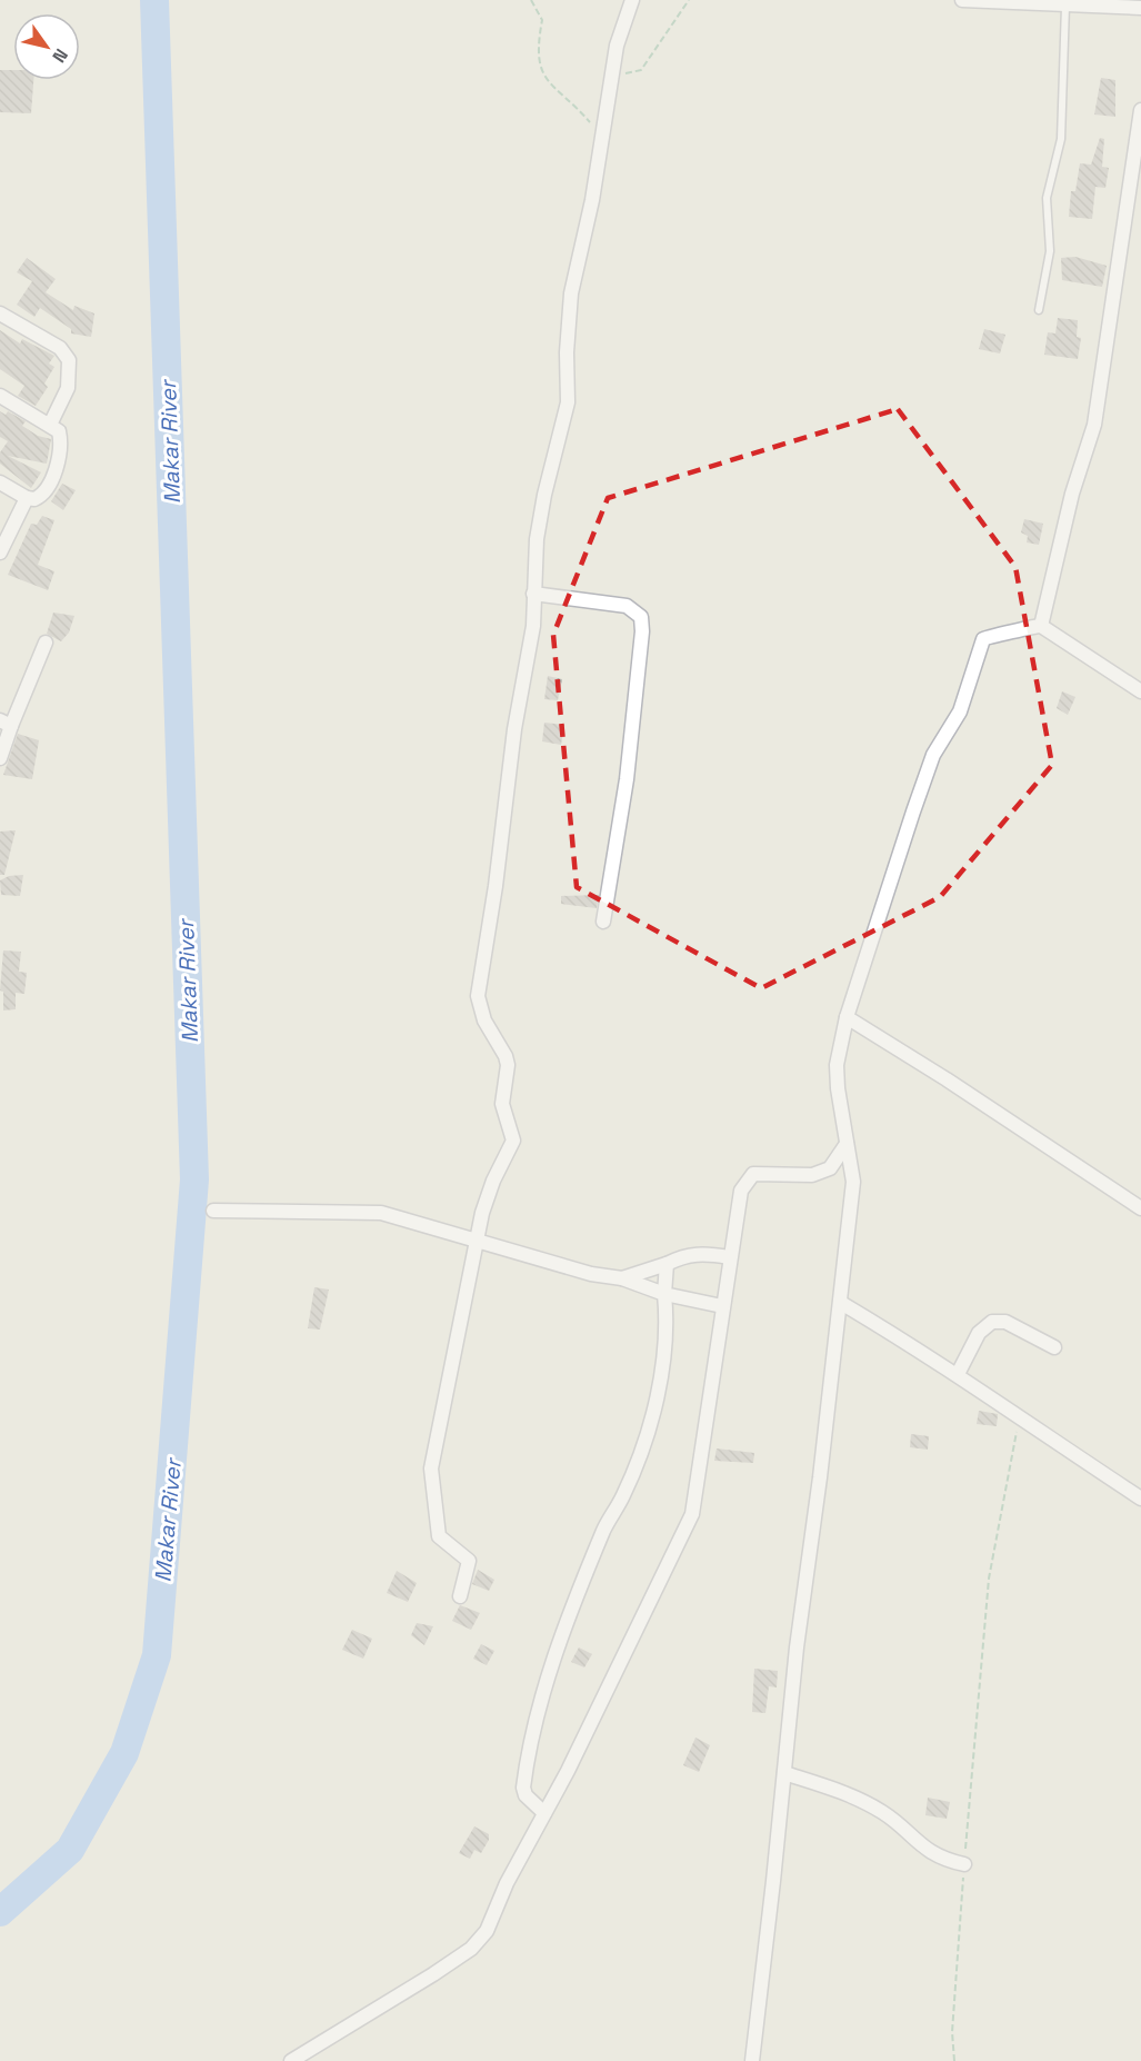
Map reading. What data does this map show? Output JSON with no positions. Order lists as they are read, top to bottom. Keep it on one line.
{"water":["Makar River"],"north":"bottom right"}
